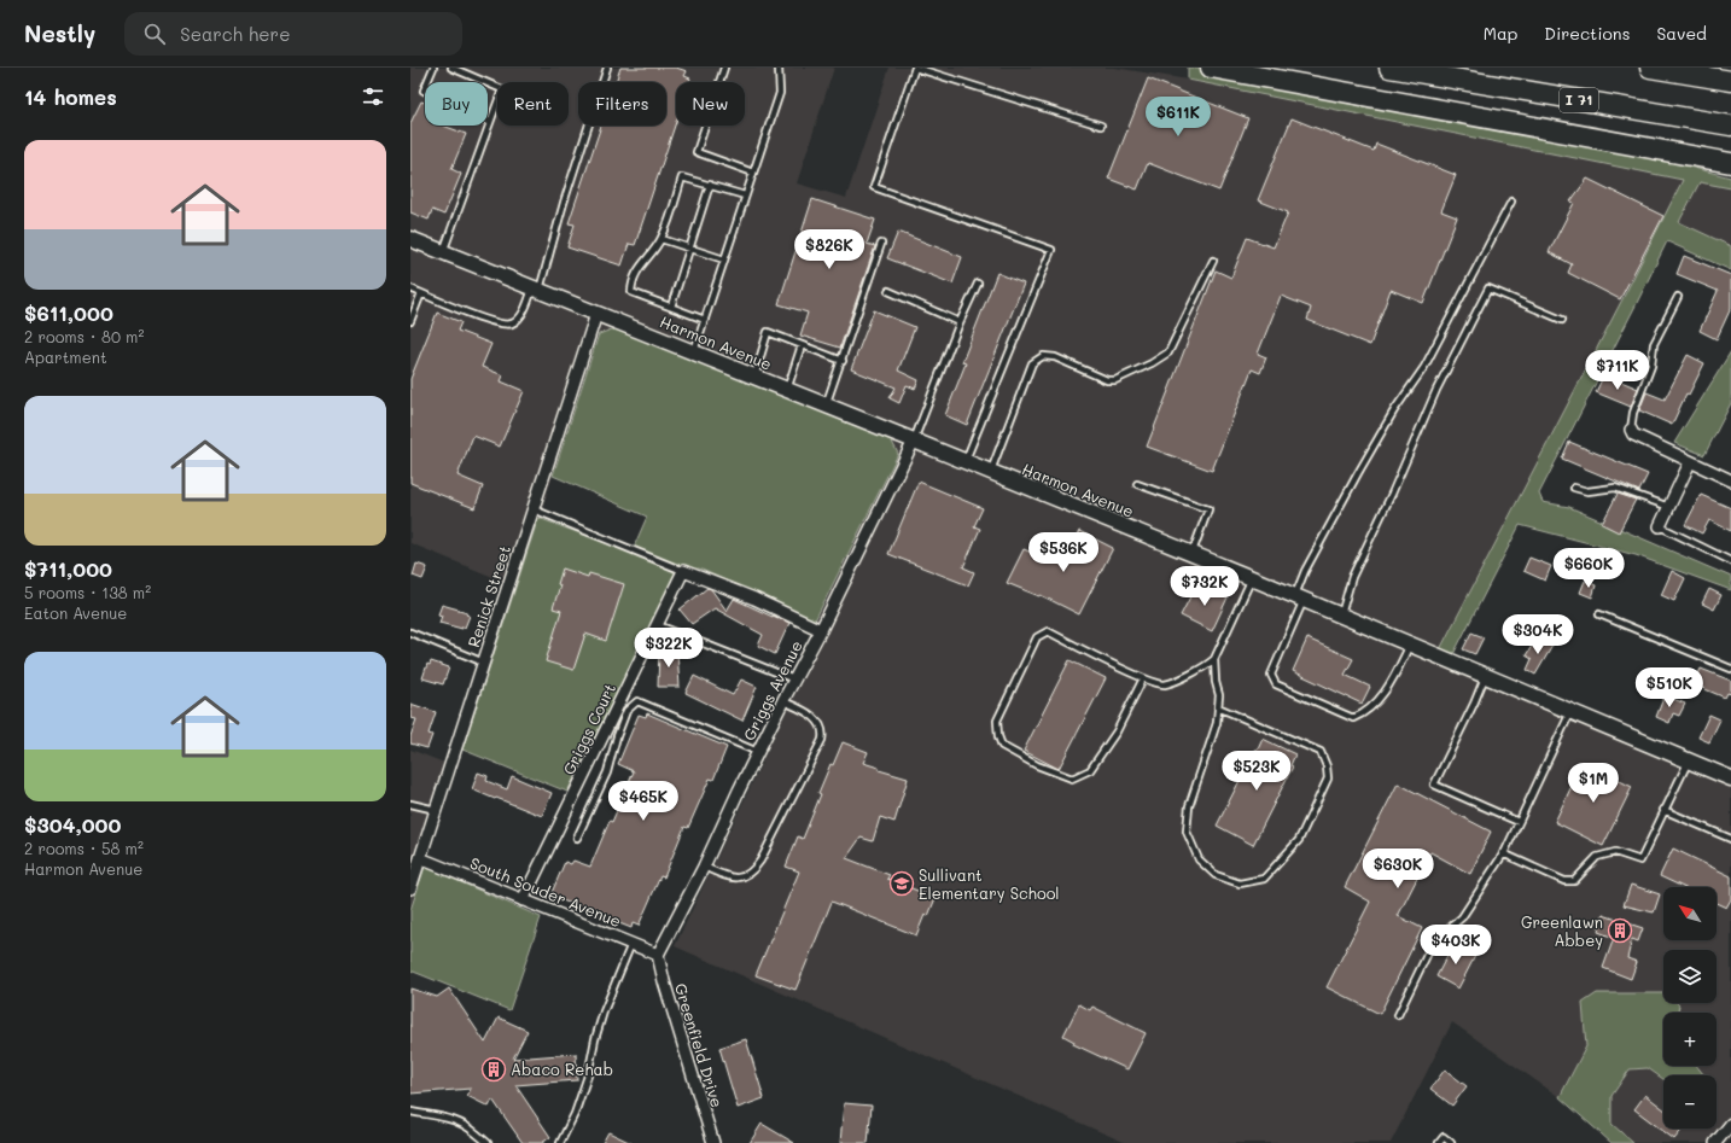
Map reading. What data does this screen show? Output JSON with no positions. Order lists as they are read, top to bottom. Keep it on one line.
{"streets":{"highway":["I 71"],"main road":["Harmon Avenue"],"street":["Renick Street","Griggs Avenue","Griggs Court","South Souder Avenue","Greenfield Drive"]},"crossings":[["Harmon Avenue","Renick Street"],["Harmon Avenue","Griggs Avenue"],["Renick Street","South Souder Avenue"],["Griggs Avenue","South Souder Avenue"],["Griggs Avenue","Greenfield Drive"],["Griggs Court","South Souder Avenue"],["South Souder Avenue","Greenfield Drive"]],"places":{"school or university":["Sullivant Elementary School"],"building":["Greenlawn Abbey","Abaco Rehab"]},"north":"top left","page":{"header":"Nestly","search":"Search here","nav":["Map","Directions","Saved"],"heading":"14 homes","chip":["Buy","Rent","Filters","New"],"price":["$611K","$826K","$711K","$536K","$660K","$732K","$304K","$322K","$510K","$523K","$1M","$465K","$630K","$403K"],"list":[{"name":"$611,000","note":"2 rooms · 80 m² · Apartment"},{"name":"$711,000","note":"5 rooms · 138 m² · Eaton Avenue"},{"name":"$304,000","note":"2 rooms · 58 m² · Harmon Avenue"}],"map_buttons":["+","−"]}}
